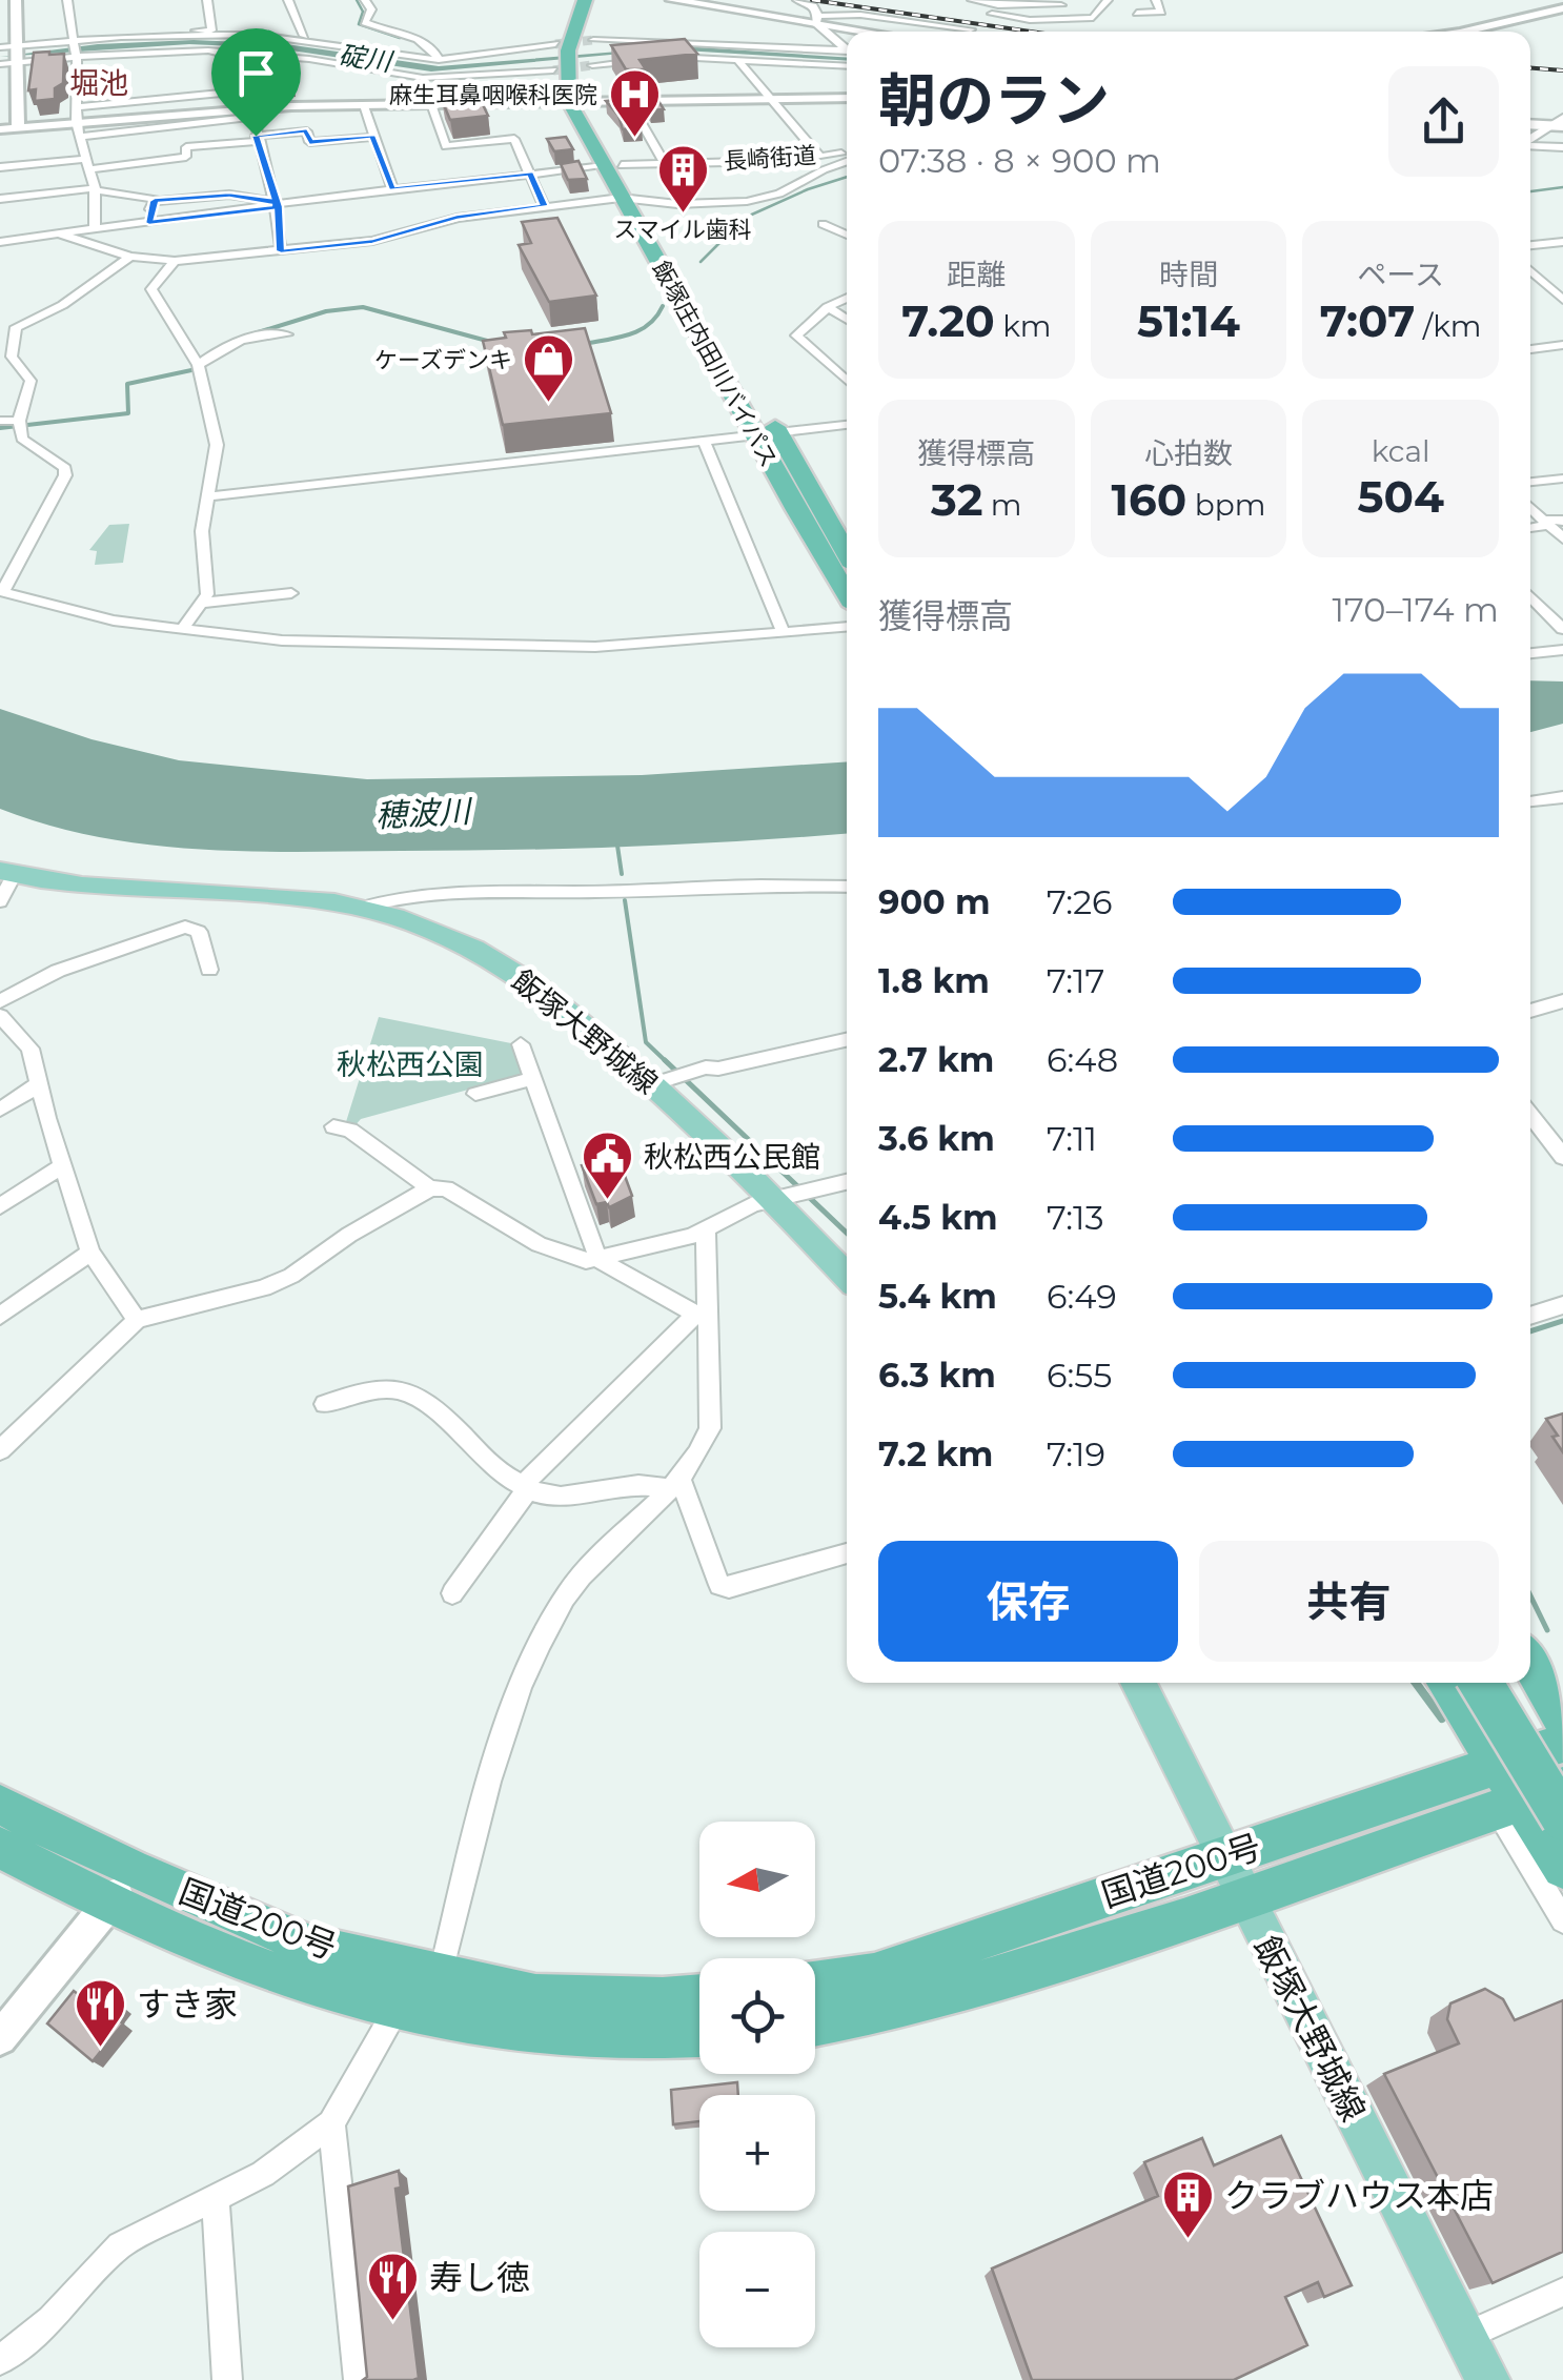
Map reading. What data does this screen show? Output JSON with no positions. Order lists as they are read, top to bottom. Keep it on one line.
{"streets":{"highway":["飯塚庄内田川バイパス","国道200号"],"main road":["飯塚大野城線"],"street":["長崎街道"]},"crossings":[["長崎街道","飯塚庄内田川バイパス"],["飯塚大野城線","国道200号"]],"districts":["堀池"],"water":["碇川","穂波川"],"parks":["秋松西公園"],"places":{"hospital":["麻生耳鼻咽喉科医院"],"building":["スマイル歯科","クラブハウス本店"],"shop":["ケーズデンキ"],"public building":["秋松西公民館"],"restaurant":["すき家","寿し徳"]},"north":"left","page":{"heading":["朝のラン","07:38 · 8 × 900 m"],"stats":[["距離","7.20 km"],["時間","51:14"],["ペース","7:07 /km"],["獲得標高","32 m"],["心拍数","160 bpm"],["kcal","504"]],"chart":["獲得標高","170–174 m"],"list":[{"name":"900 m","note":"7:26"},{"name":"1.8 km","note":"7:17"},{"name":"2.7 km","note":"6:48"},{"name":"3.6 km","note":"7:11"},{"name":"4.5 km","note":"7:13"},{"name":"5.4 km","note":"6:49"},{"name":"6.3 km","note":"6:55"},{"name":"7.2 km","note":"7:19"}],"buttons":["保存","共有"],"map_buttons":["+","−"]}}
